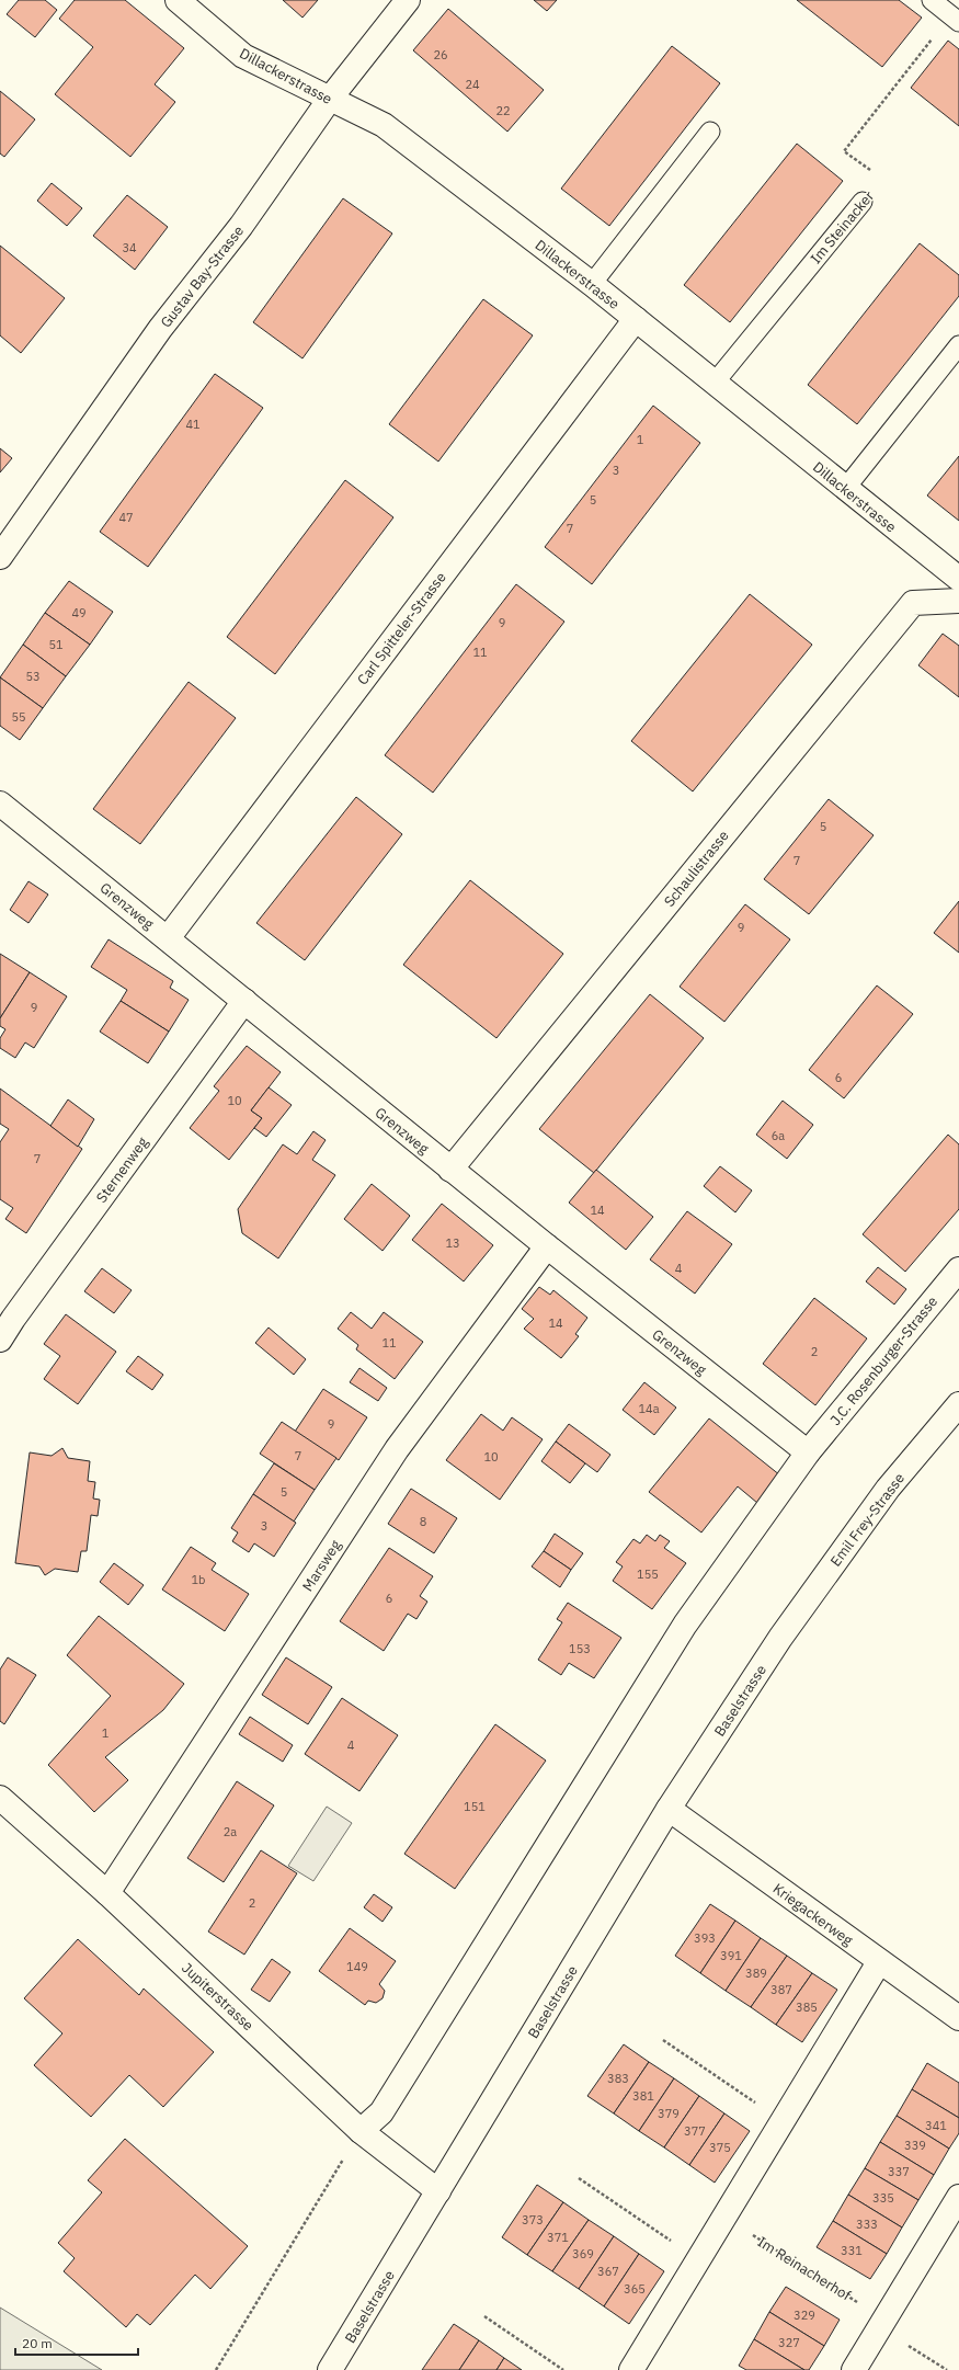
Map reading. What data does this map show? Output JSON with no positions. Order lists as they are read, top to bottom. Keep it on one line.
{"streets":{"street":["Dillackerstrasse","Gustav Bay-Strasse","Carl Spitteler-Strasse","Schaulistrasse","Grenzweg","Sternenweg","J.C. Rosenburger-Strasse","Emil Frey-Strasse","Marsweg","Baselstrasse","Kriegackerweg","Jupiterstrasse"],"lane":["Im Steinacker"],"path":["Im Reinacherhof"]},"crossings":[["Dillackerstrasse","Im Steinacker"],["Dillackerstrasse","Gustav Bay-Strasse"],["Dillackerstrasse","Carl Spitteler-Strasse"],["Carl Spitteler-Strasse","Grenzweg"],["Schaulistrasse","Grenzweg"],["Grenzweg","Sternenweg"],["Grenzweg","J.C. Rosenburger-Strasse"],["Grenzweg","Marsweg"],["Emil Frey-Strasse","Baselstrasse"],["Marsweg","Jupiterstrasse"],["Baselstrasse","Kriegackerweg"],["Baselstrasse","Jupiterstrasse"]],"house_numbers":["26","24","22","34","41","1","3","5","47","7","49","9","51","11","53","55","5","7","9","9","6","10","6a","7","14","13","4","14","11","2","14a","9","7","10","5","8","3","155","1b","6","153","1","4","151","2a","2","393","391","149","389","387","385","383","381","379","341","377","339","375","337","335","373","333","371","331","369","367","365","329","327"],"scale_bar":"20 m"}
